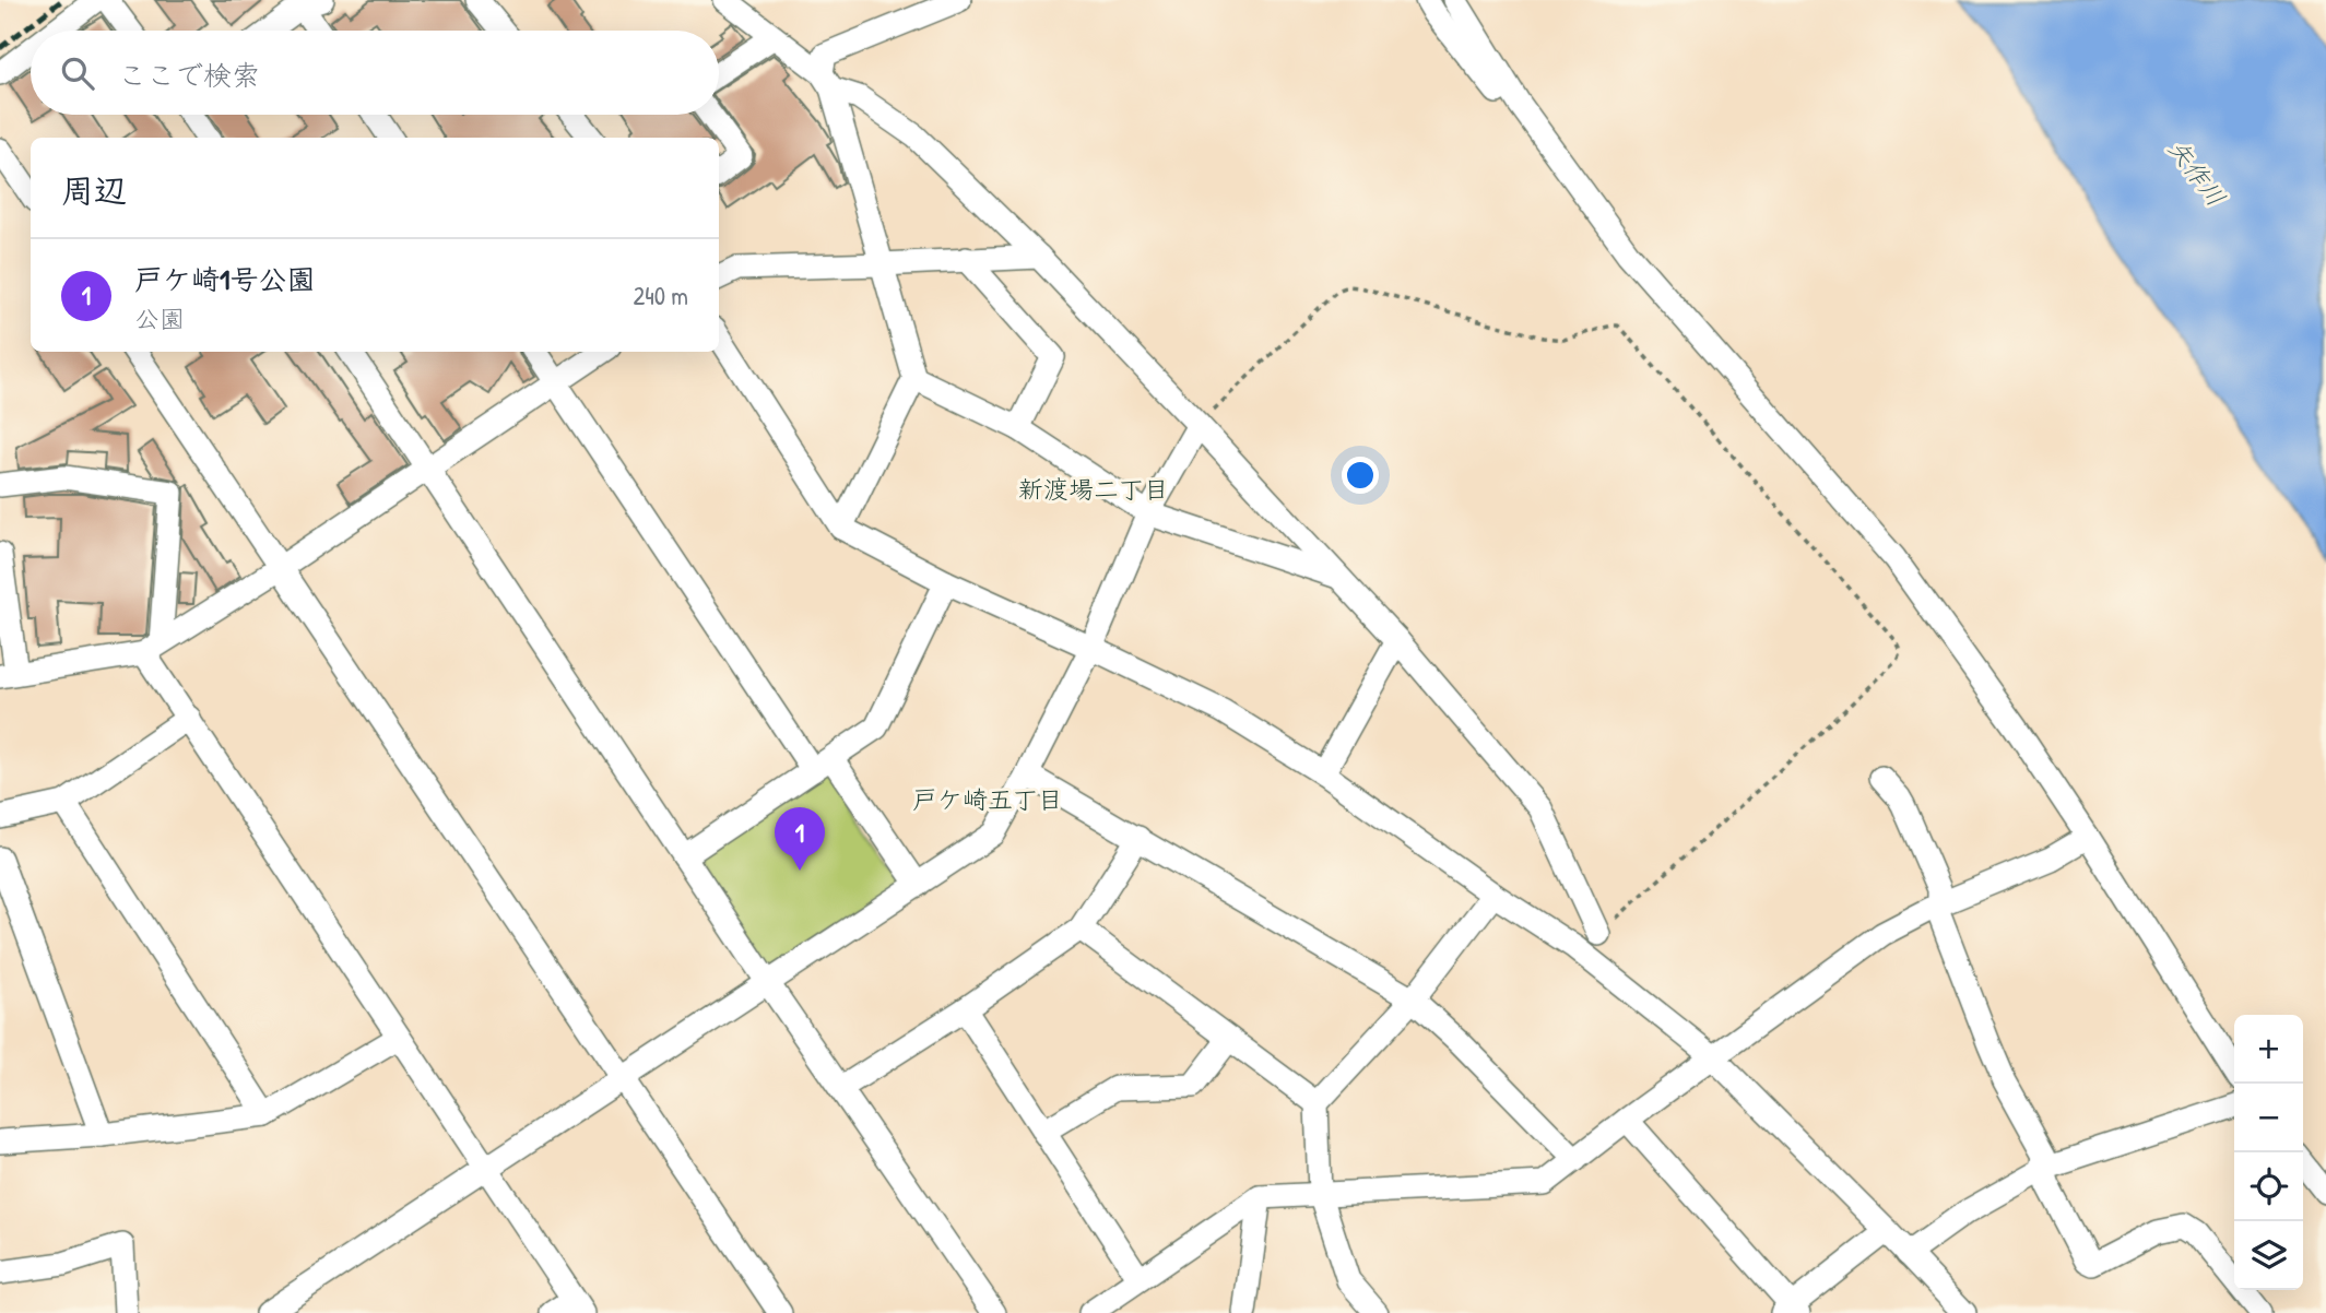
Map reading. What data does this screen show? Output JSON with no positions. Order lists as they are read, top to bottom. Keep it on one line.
{"districts":["新渡場二丁目","戸ケ崎五丁目"],"water":["矢作川"],"page":{"search":"ここで検索","heading":"周辺","list":[{"mark":"1","name":"戸ケ崎1号公園","note":"公園","value":"240 m"}],"pins":"1","map_buttons":["+","−"]}}
